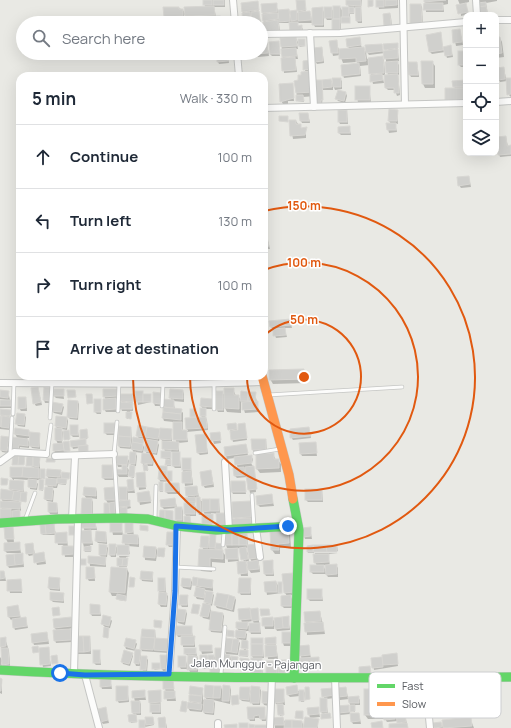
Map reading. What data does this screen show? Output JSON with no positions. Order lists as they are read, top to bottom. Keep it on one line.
{"streets":{"street":["Jalan Munggur - Pajangan"]},"legend":["Fast","Slow"],"page":{"map_buttons":["+","−"],"search":"Search here","heading":["5 min","Walk · 330 m"],"list":[["Continue","100 m"],["Turn left","130 m"],["Turn right","100 m"],"Arrive at destination"]},"rings":["150 m","100 m","50 m"]}
